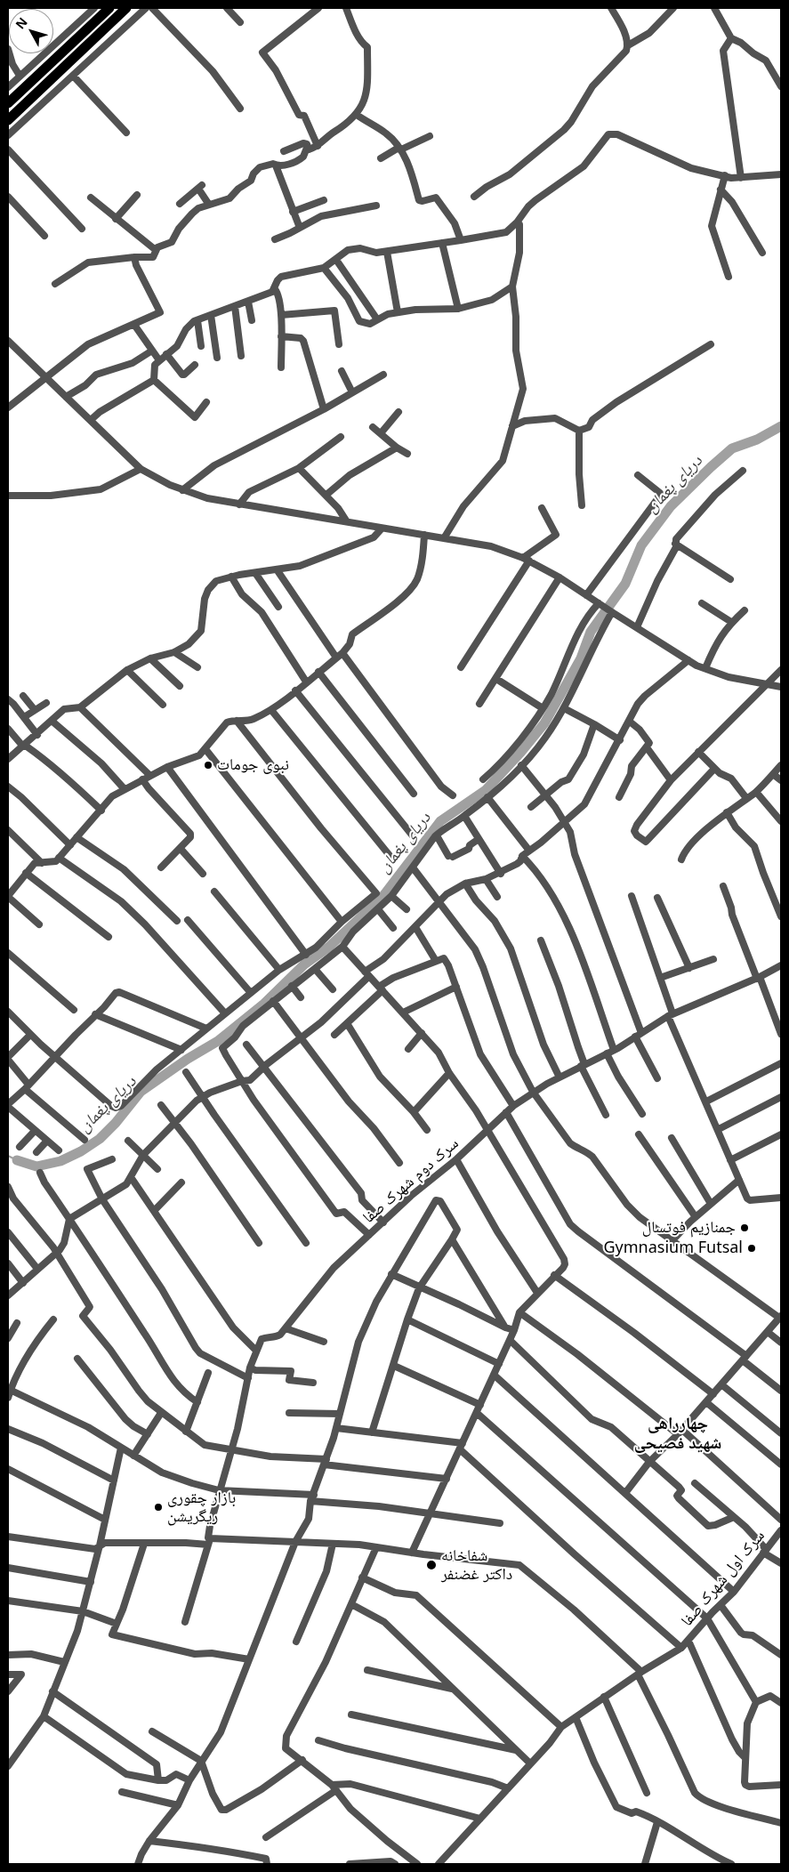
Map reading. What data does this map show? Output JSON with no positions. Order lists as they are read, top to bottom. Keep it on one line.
{"streets":{"street":["سرک دوم شهرک صفا","سرک اول شهرک صفا"]},"districts":["چهارراهی شهید فصیحی"],"water":["دریای پغمان"],"places":["نبوی جومات","جمنازیم فوتسال","Gymnasium Futsal","بازار چقوری ریگریشن","شفاخانه داکتر غضنفر"],"north":"top left"}
